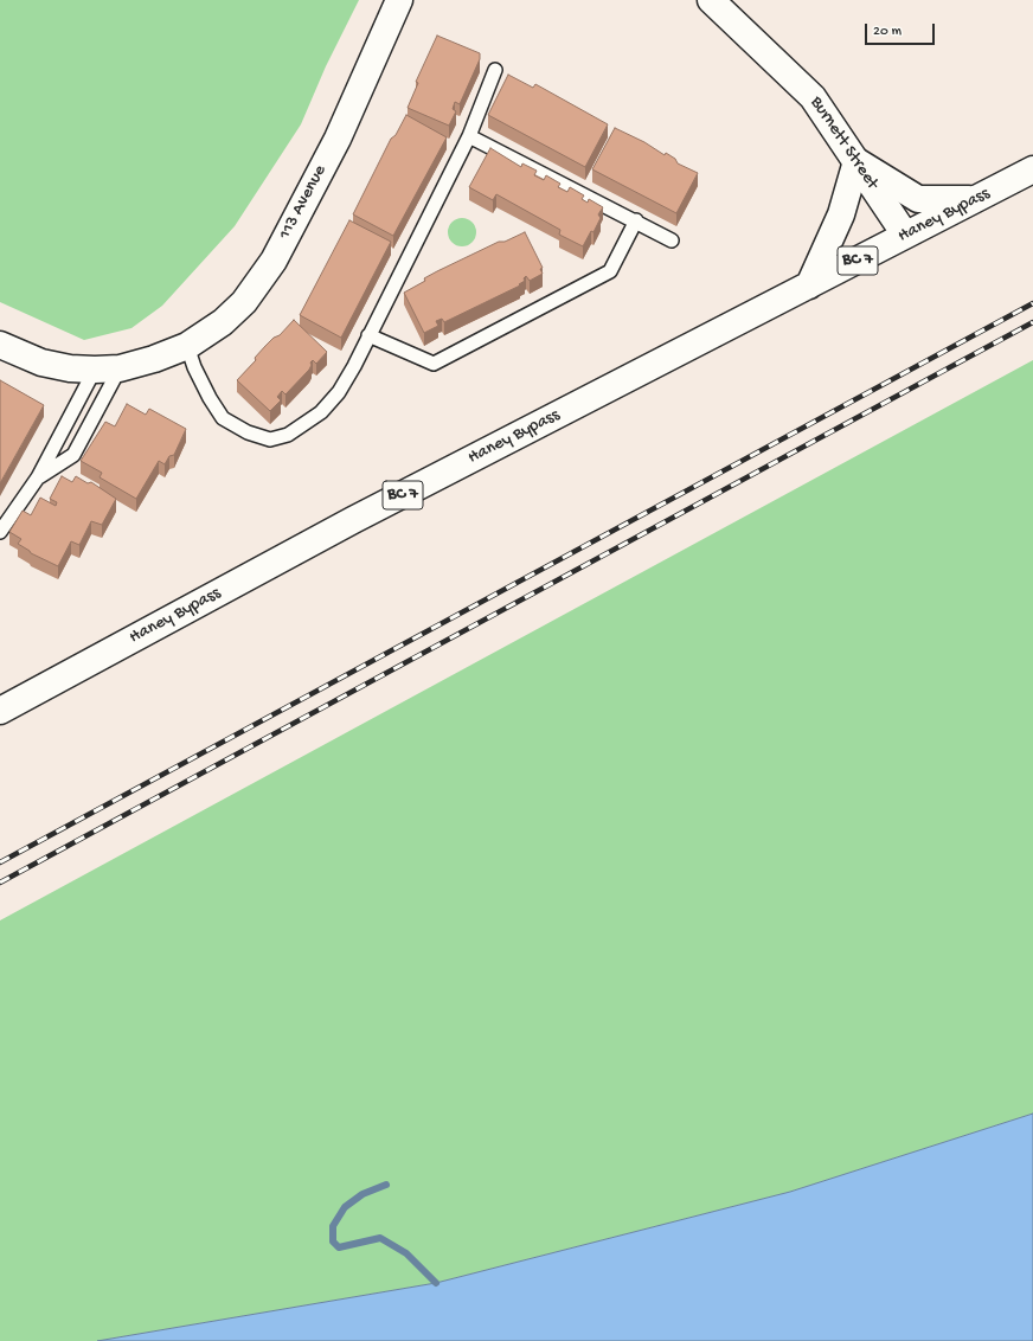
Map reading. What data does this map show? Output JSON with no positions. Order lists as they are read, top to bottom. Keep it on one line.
{"streets":{"main road":["Burnett Street","113 Avenue","Haney Bypass","BC 7"]},"crossings":[["Burnett Street","Haney Bypass"]],"scale_bar":"20 m"}
